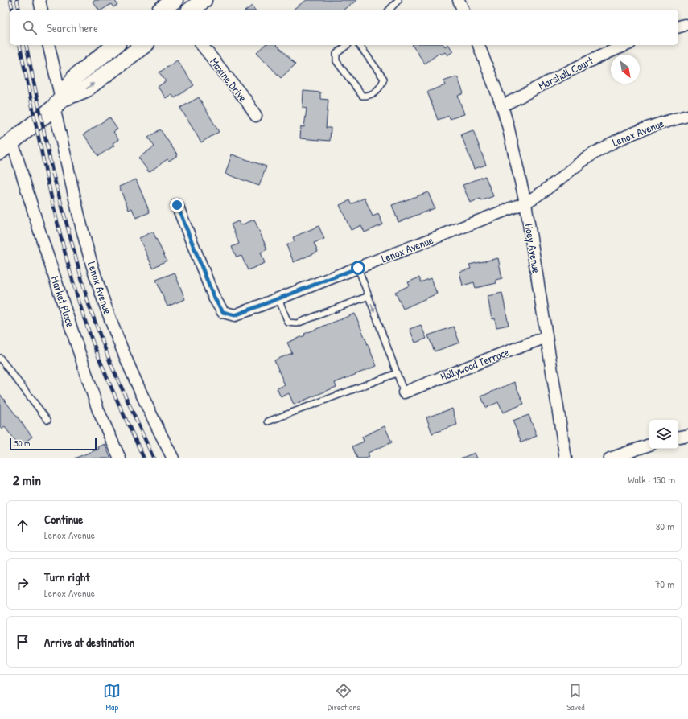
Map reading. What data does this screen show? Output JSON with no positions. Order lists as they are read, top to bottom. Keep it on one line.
{"streets":{"street":["Marshall Court","Maxine Drive","Lenox Avenue","Hoey Avenue","Market Place","Hollywood Terrace"]},"crossings":[["Marshall Court","Hoey Avenue"],["Lenox Avenue","Hoey Avenue"],["Hoey Avenue","Hollywood Terrace"]],"scale_bar":"50 m","north":"bottom right","page":{"search":"Search here","scale":"50 m","heading":["2 min","Walk · 150 m"],"list":[["Continue","Lenox Avenue","80 m"],["Turn right","Lenox Avenue","70 m"],"Arrive at destination"],"nav":["Map","Directions","Saved"]}}
